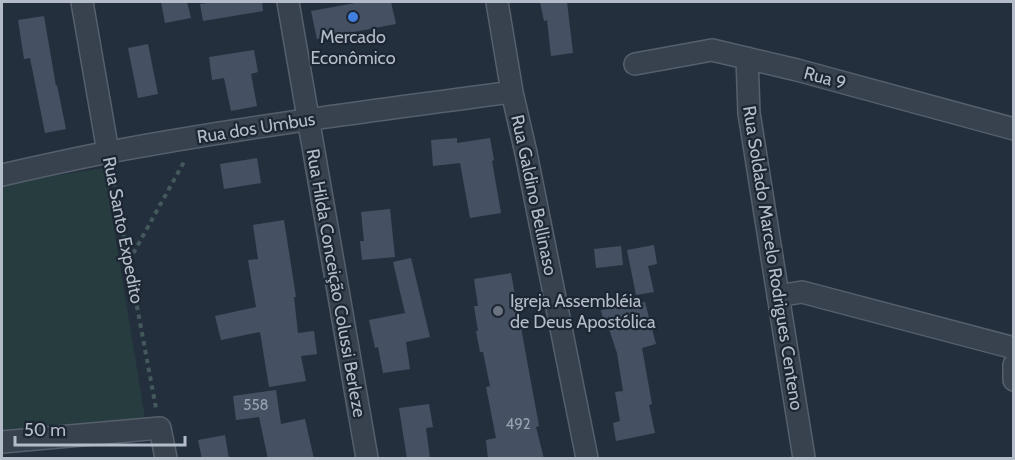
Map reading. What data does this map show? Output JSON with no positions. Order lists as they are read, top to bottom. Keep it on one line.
{"streets":{"street":["Rua 9","Rua dos Umbus","Rua Galdino Bellinaso","Rua Santo Expedito","Rua Soldado Marcelo Rodrigues Centeno","Rua Hilda Conceição Colussi Berleze"]},"crossings":[["Rua 9","Rua Soldado Marcelo Rodrigues Centeno"],["Rua dos Umbus","Rua Galdino Bellinaso"],["Rua dos Umbus","Rua Santo Expedito"],["Rua dos Umbus","Rua Hilda Conceição Colussi Berleze"]],"places":["Mercado Econômico","Igreja Assembléia de Deus Apostólica"],"house_numbers":["558","492"],"scale_bar":"50 m"}
